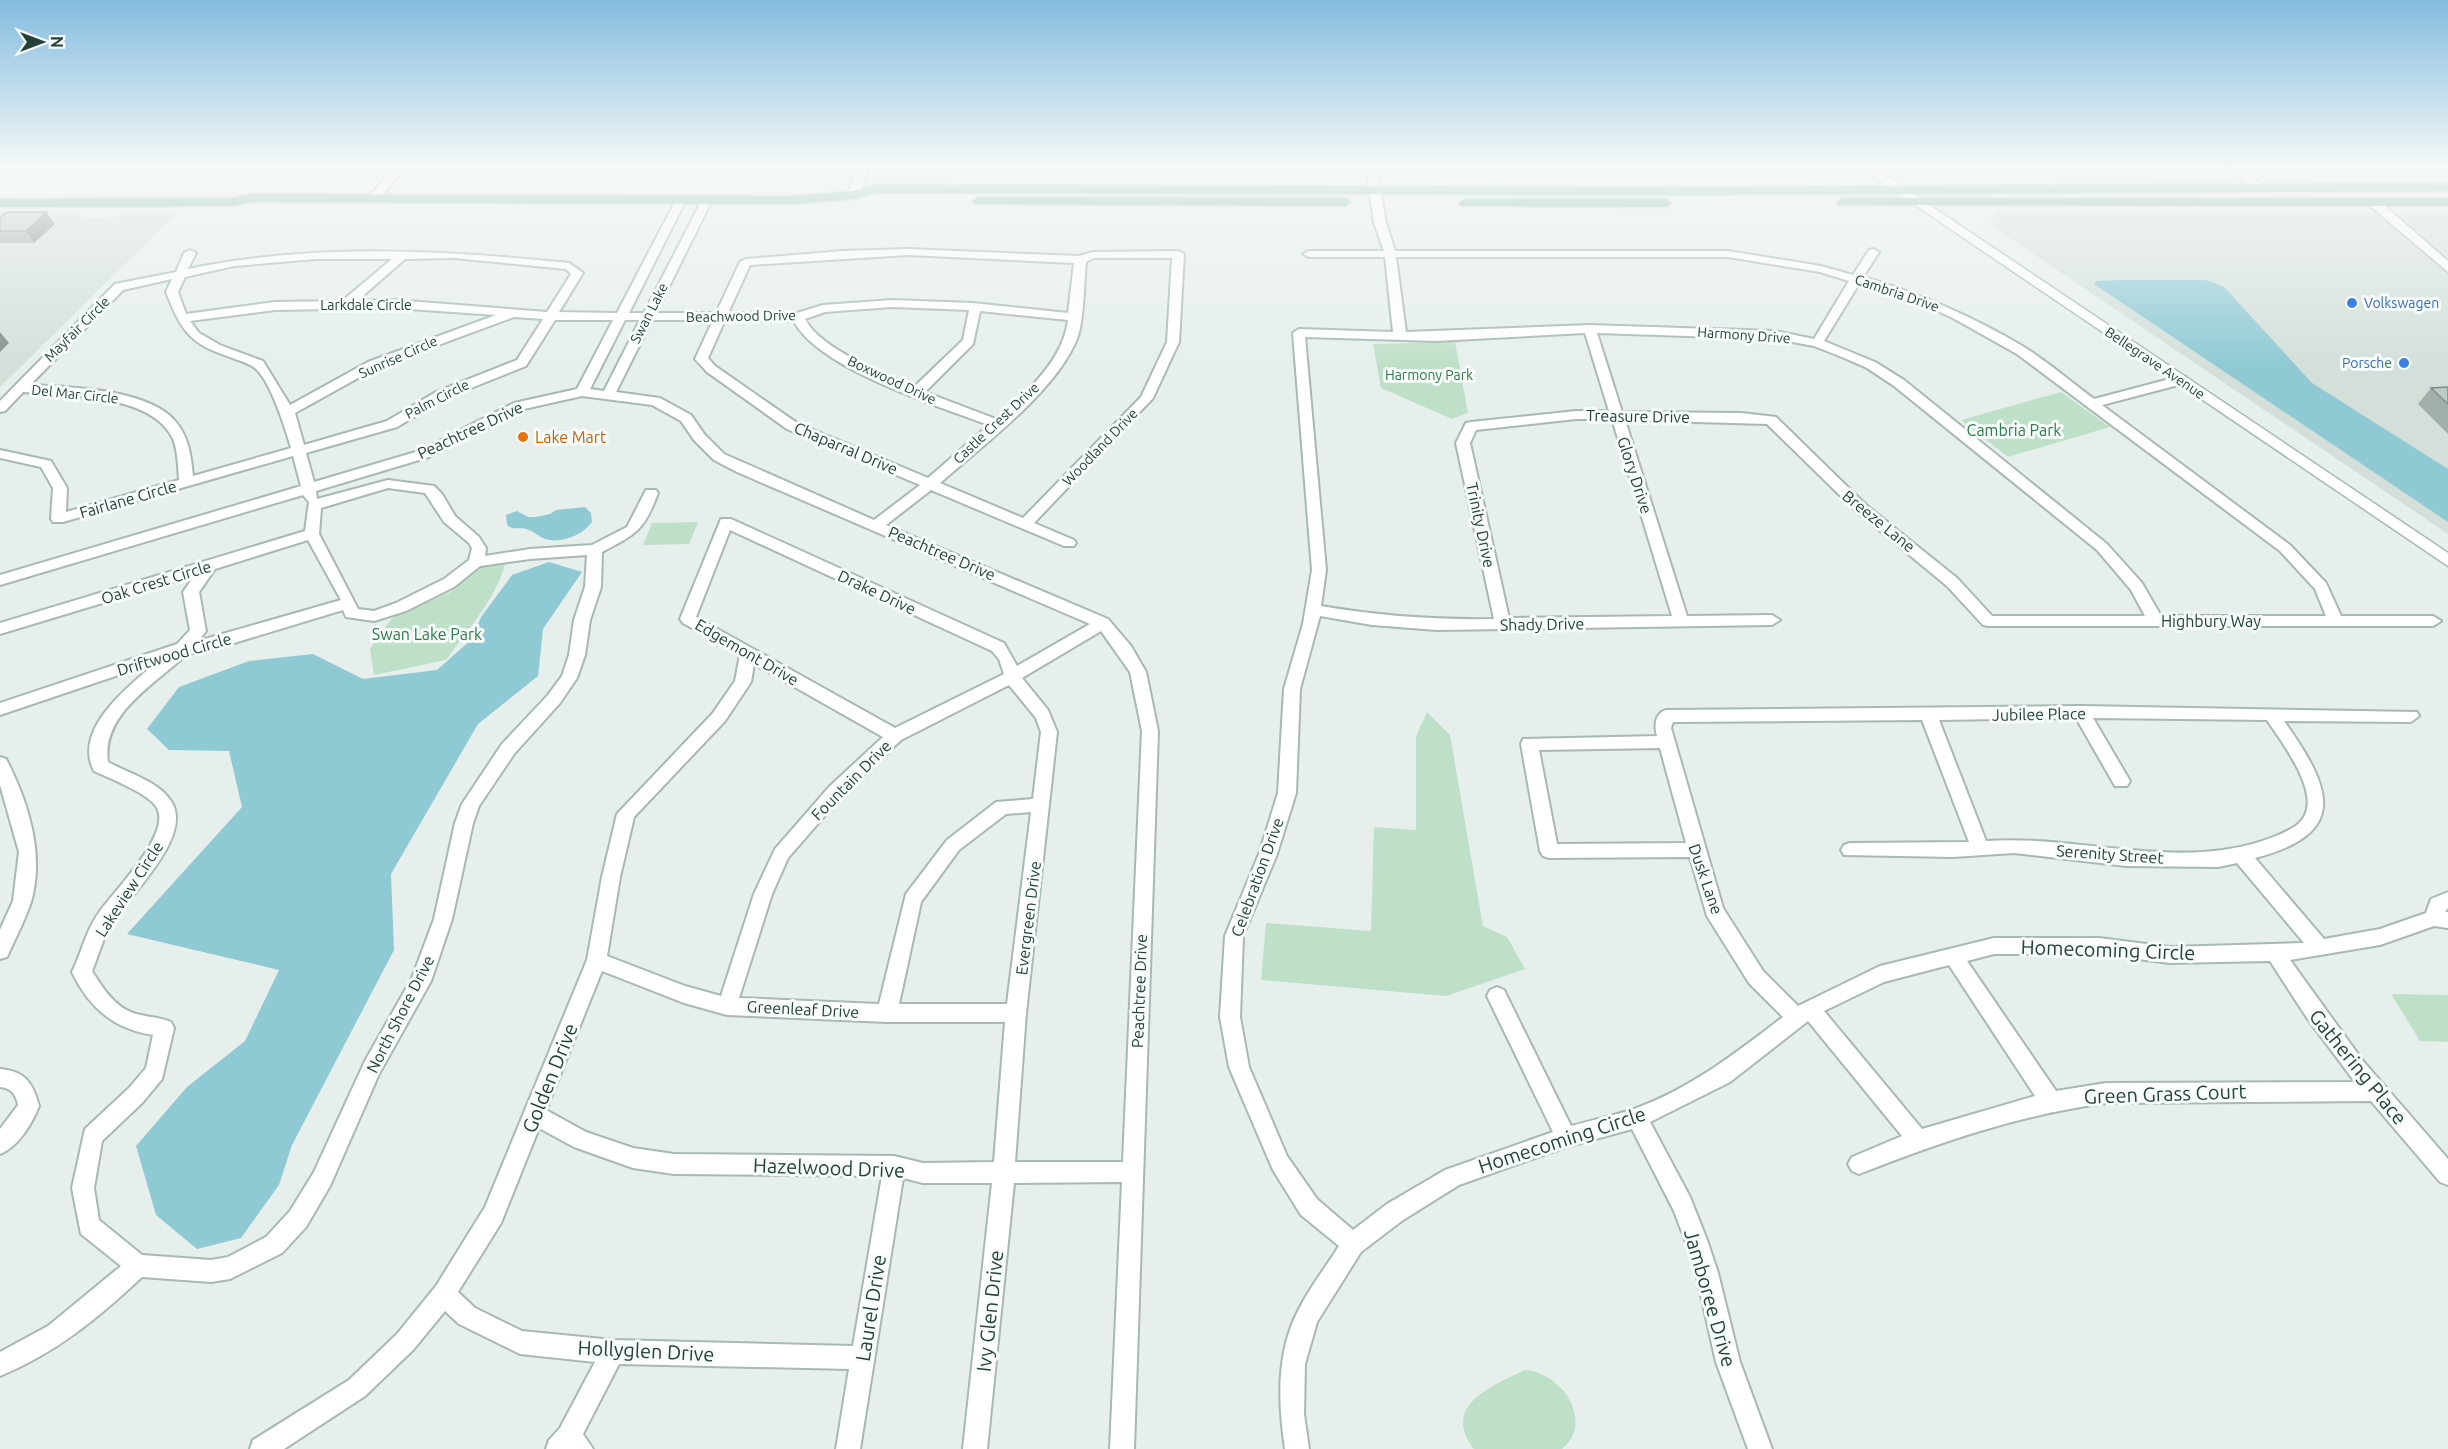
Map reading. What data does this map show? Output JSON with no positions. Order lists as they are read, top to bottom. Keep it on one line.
{"streets":{"main road":["Bellegrave Avenue"],"street":["Cambria Drive","Larkdale Circle","Swan Lake","Beachwood Drive","Mayfair Circle","Harmony Drive","Sunrise Circle","Boxwood Drive","Del Mar Circle","Palm Circle","Treasure Drive","Castle Crest Drive","Peachtree Drive","Woodland Drive","Chaparral Drive","Glory Drive","Fairlane Circle","Breeze Lane","Trinity Drive","Oak Crest Circle","Drake Drive","Highbury Way","Shady Drive","Edgemont Drive","Driftwood Circle","Jubilee Place","Fountain Drive","Serenity Street","Celebration Drive","Dusk Lane","Lakeview Circle","Evergreen Drive","Homecoming Circle","Greenleaf Drive","North Shore Drive","Gathering Place","Golden Drive","Green Grass Court","Hazelwood Drive","Jamboree Drive","Laurel Drive","Ivy Glen Drive","Hollyglen Drive"]},"crossings":[["Cambria Drive","Highbury Way"],["Larkdale Circle","Beachwood Drive"],["Larkdale Circle","Sunrise Circle"],["Larkdale Circle","Palm Circle"],["Swan Lake","Beachwood Drive"],["Swan Lake","Peachtree Drive"],["Beachwood Drive","Boxwood Drive"],["Beachwood Drive","Palm Circle"],["Beachwood Drive","Castle Crest Drive"],["Beachwood Drive","Chaparral Drive"],["Mayfair Circle","Del Mar Circle"],["Mayfair Circle","Palm Circle"],["Harmony Drive","Glory Drive"],["Harmony Drive","Highbury Way"],["Harmony Drive","Celebration Drive"],["Boxwood Drive","Castle Crest Drive"],["Del Mar Circle","Fairlane Circle"],["Palm Circle","Fairlane Circle"],["Treasure Drive","Glory Drive"],["Treasure Drive","Breeze Lane"],["Treasure Drive","Trinity Drive"],["Castle Crest Drive","Peachtree Drive"],["Castle Crest Drive","Woodland Drive"],["Castle Crest Drive","Chaparral Drive"],["Peachtree Drive","Fountain Drive"],["Peachtree Drive","Hazelwood Drive"],["Woodland Drive","Chaparral Drive"],["Glory Drive","Shady Drive"],["Breeze Lane","Highbury Way"],["Trinity Drive","Shady Drive"],["Oak Crest Circle","Lakeview Circle"],["Drake Drive","Edgemont Drive"],["Drake Drive","Fountain Drive"],["Drake Drive","Evergreen Drive"],["Shady Drive","Celebration Drive"],["Edgemont Drive","Fountain Drive"],["Edgemont Drive","Golden Drive"],["Driftwood Circle","Lakeview Circle"],["Jubilee Place","Serenity Street"],["Jubilee Place","Dusk Lane"],["Fountain Drive","Evergreen Drive"],["Fountain Drive","Greenleaf Drive"],["Celebration Drive","Homecoming Circle"],["Dusk Lane","Homecoming Circle"],["Dusk Lane","Green Grass Court"],["Lakeview Circle","North Shore Drive"],["Evergreen Drive","Greenleaf Drive"],["Evergreen Drive","Hazelwood Drive"],["Evergreen Drive","Ivy Glen Drive"],["Homecoming Circle","Gathering Place"],["Homecoming Circle","Jamboree Drive"],["Greenleaf Drive","Golden Drive"],["Gathering Place","Green Grass Court"],["Golden Drive","Hazelwood Drive"],["Golden Drive","Hollyglen Drive"],["Hazelwood Drive","Laurel Drive"],["Hazelwood Drive","Ivy Glen Drive"],["Laurel Drive","Hollyglen Drive"]],"parks":["Harmony Park","Cambria Park","Swan Lake Park"],"places":["Volkswagen","Porsche","Lake Mart"],"north":"right"}
